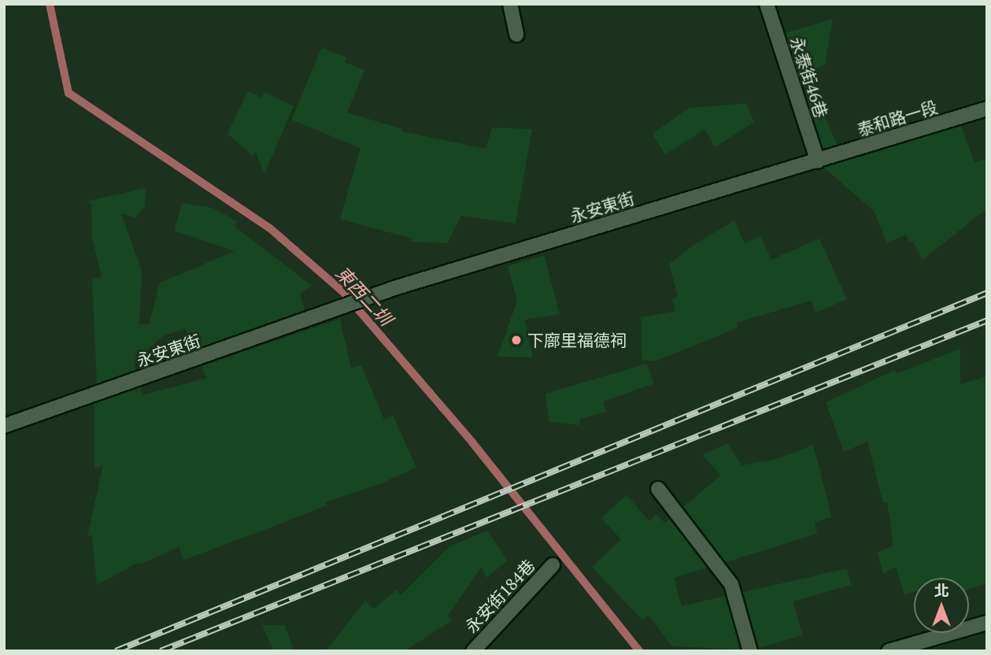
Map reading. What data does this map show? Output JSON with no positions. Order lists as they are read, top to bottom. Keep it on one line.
{"streets":{"street":["永泰街46巷","泰和路一段","永安東街","永安街184巷"]},"crossings":[["永泰街46巷","泰和路一段"],["永泰街46巷","永安東街"],["泰和路一段","永安東街"]],"water":["東西二圳"],"places":["下廍里福德祠"],"north":"top"}
